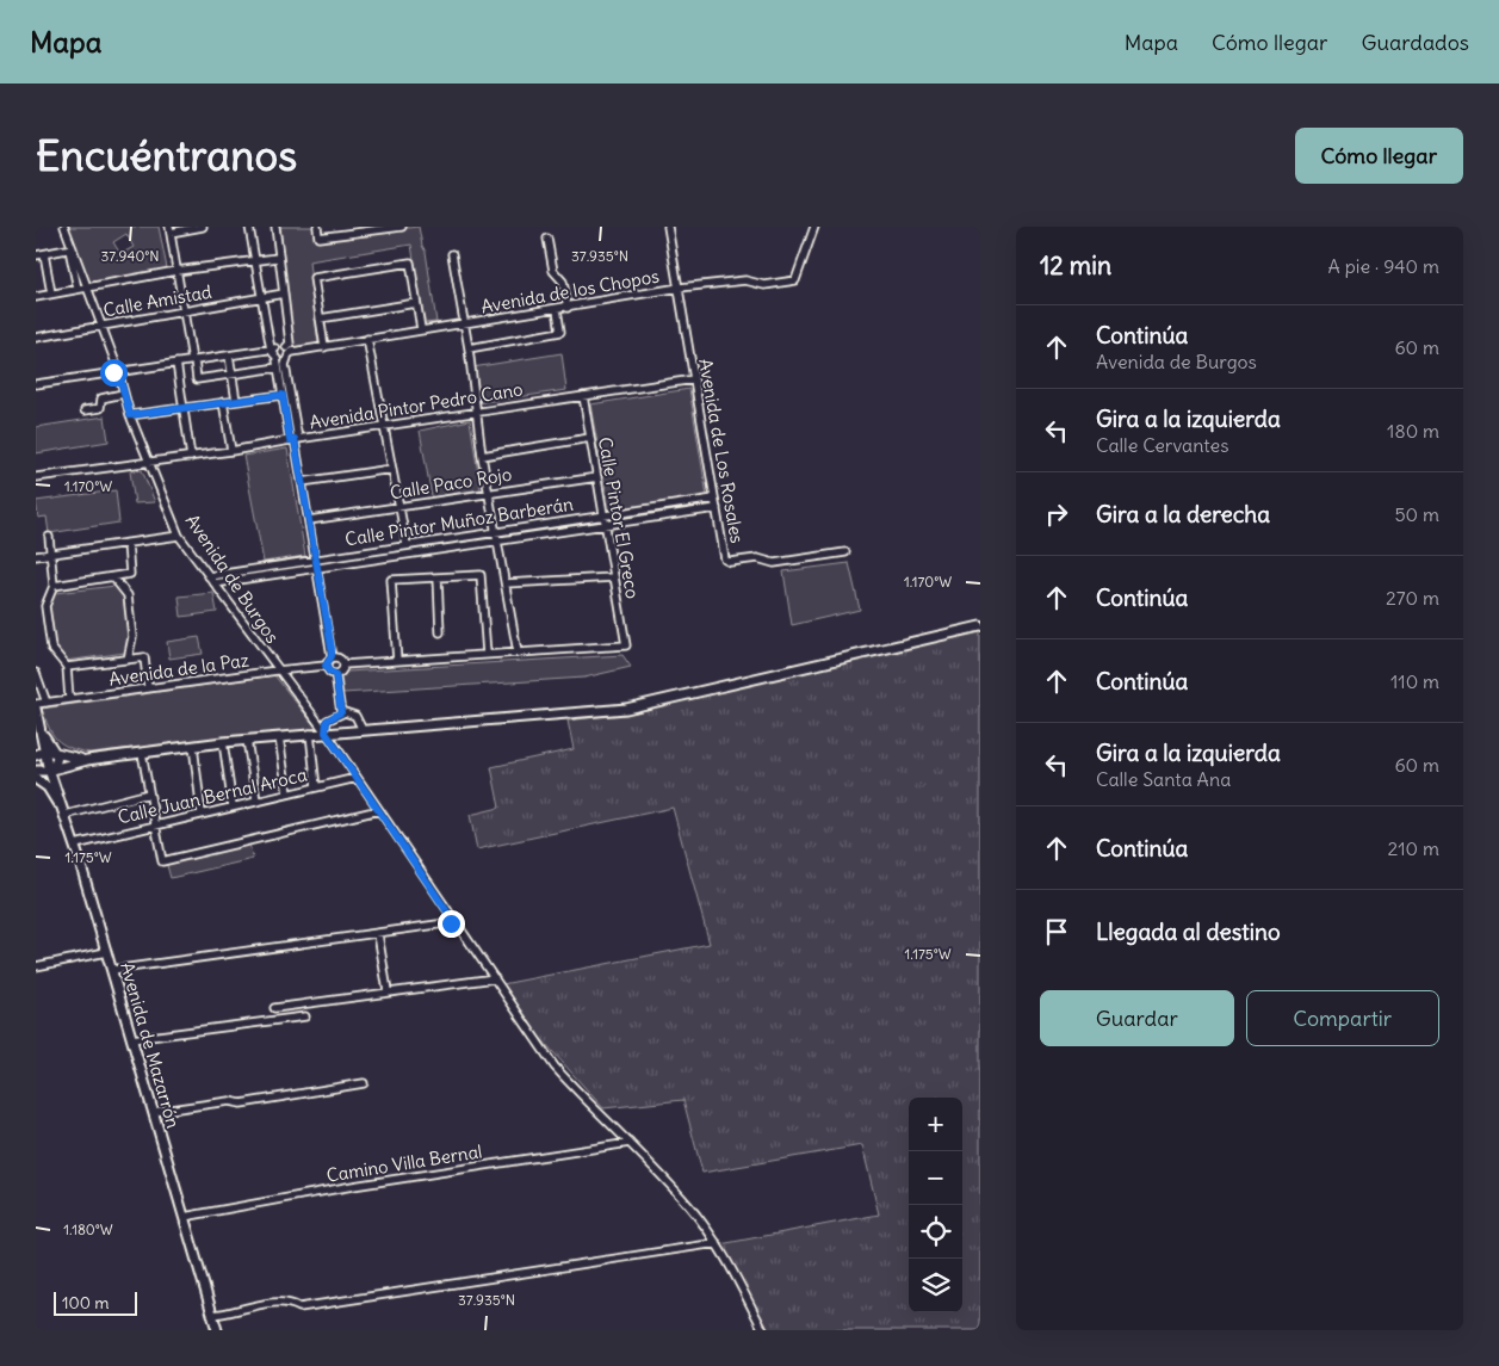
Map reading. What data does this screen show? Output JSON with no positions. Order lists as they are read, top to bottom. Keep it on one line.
{"streets":{"main road":["Avenida de Mazarrón"],"street":["Avenida de los Chopos","Calle Amistad","Avenida Pintor Pedro Cano","Avenida de Los Rosales","Calle Paco Rojo","Calle Pintor El Greco","Calle Pintor Muñoz Barberán","Avenida de Burgos","Avenida de la Paz","Calle Juan Bernal Aroca","Camino Villa Bernal"]},"crossings":[["Avenida de los Chopos","Avenida de Los Rosales"],["Calle Amistad","Avenida de Burgos"],["Avenida Pintor Pedro Cano","Avenida de Los Rosales"],["Avenida Pintor Pedro Cano","Calle Pintor El Greco"],["Avenida Pintor Pedro Cano","Avenida de Burgos"],["Avenida de Los Rosales","Calle Pintor Muñoz Barberán"],["Calle Paco Rojo","Calle Pintor El Greco"],["Calle Pintor El Greco","Calle Pintor Muñoz Barberán"],["Calle Pintor Muñoz Barberán","Avenida de Burgos"],["Avenida de Burgos","Avenida de la Paz"],["Avenida de Burgos","Calle Juan Bernal Aroca"],["Avenida de Burgos","Camino Villa Bernal"],["Avenida de la Paz","Avenida de Mazarrón"],["Calle Juan Bernal Aroca","Avenida de Mazarrón"],["Avenida de Mazarrón","Camino Villa Bernal"]],"scale_bar":"100 m","page":{"header":"Mapa","nav":["Mapa","Cómo llegar","Guardados"],"buttons":["Cómo llegar",["Guardar","Compartir"]],"title":"Encuéntranos","heading":["12 min","A pie · 940 m"],"list":[["Continúa","Avenida de Burgos","60 m"],["Gira a la izquierda","Calle Cervantes","180 m"],["Gira a la derecha","50 m"],["Continúa","270 m"],["Continúa","110 m"],["Gira a la izquierda","Calle Santa Ana","60 m"],["Continúa","210 m"],"Llegada al destino"],"map_buttons":["+","−"],"scale":"100 m"},"coordinates":["37.940°N","37.935°N","1.170°W","1.175°W","1.180°W"]}
